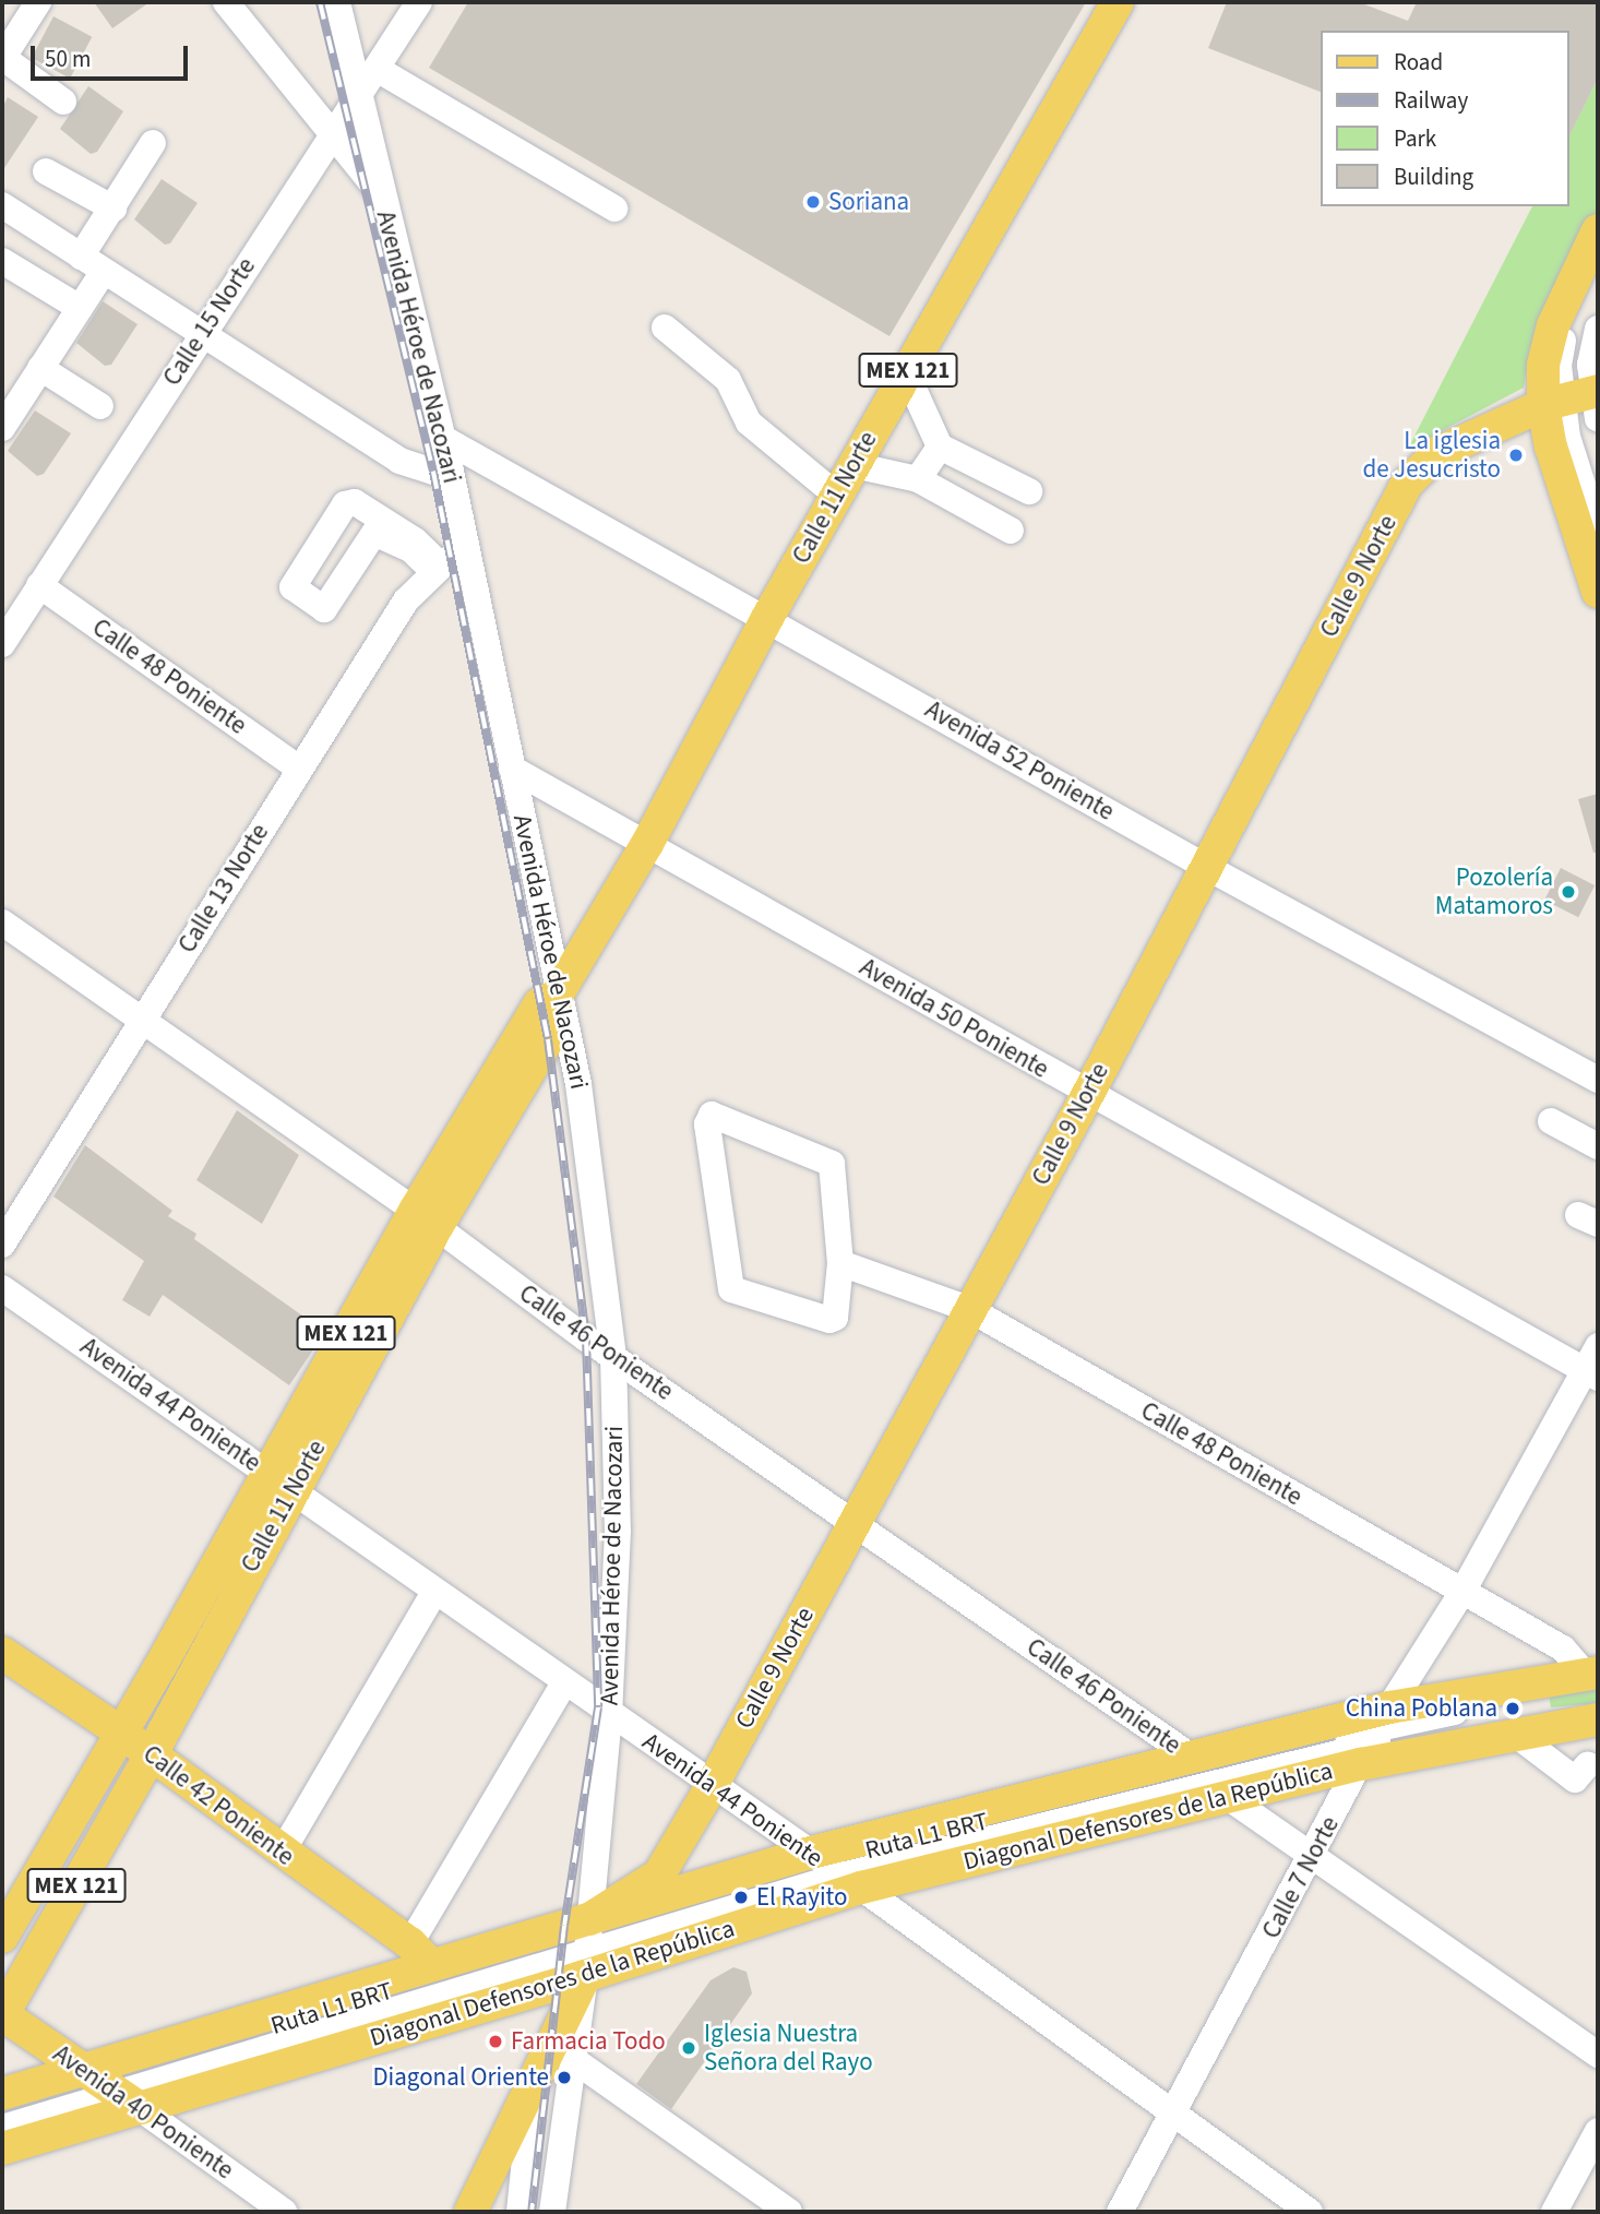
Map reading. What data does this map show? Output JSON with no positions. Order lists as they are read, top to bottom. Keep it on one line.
{"streets":{"main road":["MEX 121","Calle 11 Norte","Calle 9 Norte","Calle 42 Poniente","Diagonal Defensores de la República","Avenida 40 Poniente"],"street":["Calle 15 Norte","Avenida Héroe de Nacozari","Calle 48 Poniente","Avenida 52 Poniente","Calle 13 Norte","Avenida 50 Poniente","Calle 46 Poniente","Avenida 44 Poniente","Ruta L1 BRT","Calle 7 Norte"]},"crossings":[["Calle 15 Norte","Avenida Héroe de Nacozari"],["Calle 15 Norte","Calle 48 Poniente"],["Avenida Héroe de Nacozari","Calle 11 Norte"],["Avenida Héroe de Nacozari","Calle 9 Norte"],["Avenida Héroe de Nacozari","Avenida 52 Poniente"],["Avenida Héroe de Nacozari","Calle 13 Norte"],["Avenida Héroe de Nacozari","Avenida 50 Poniente"],["Avenida Héroe de Nacozari","Calle 46 Poniente"],["Avenida Héroe de Nacozari","Avenida 44 Poniente"],["Avenida Héroe de Nacozari","Diagonal Defensores de la República"],["Avenida Héroe de Nacozari","Ruta L1 BRT"],["Calle 11 Norte","Avenida 52 Poniente"],["Calle 11 Norte","Avenida 50 Poniente"],["Calle 11 Norte","Calle 46 Poniente"],["Calle 11 Norte","Avenida 44 Poniente"],["Calle 11 Norte","Calle 42 Poniente"],["Calle 11 Norte","Avenida 40 Poniente"],["Calle 9 Norte","Calle 48 Poniente"],["Calle 9 Norte","Avenida 52 Poniente"],["Calle 9 Norte","Avenida 50 Poniente"],["Calle 9 Norte","Calle 46 Poniente"],["Calle 9 Norte","Avenida 44 Poniente"],["Calle 9 Norte","Diagonal Defensores de la República"],["Calle 9 Norte","Ruta L1 BRT"],["Calle 48 Poniente","Calle 13 Norte"],["Calle 48 Poniente","Diagonal Defensores de la República"],["Calle 48 Poniente","Calle 7 Norte"],["Calle 13 Norte","Calle 46 Poniente"],["Avenida 50 Poniente","Calle 7 Norte"],["Calle 46 Poniente","Diagonal Defensores de la República"],["Avenida 44 Poniente","Diagonal Defensores de la República"],["Avenida 44 Poniente","Ruta L1 BRT"],["Avenida 44 Poniente","Calle 7 Norte"],["Calle 42 Poniente","Diagonal Defensores de la República"],["Diagonal Defensores de la República","Ruta L1 BRT"],["Diagonal Defensores de la República","Calle 7 Norte"],["Diagonal Defensores de la República","Avenida 40 Poniente"],["Ruta L1 BRT","Calle 7 Norte"],["Ruta L1 BRT","Avenida 40 Poniente"]],"places":["Soriana","La iglesia de Jesucristo","Pozolería Matamoros","China Poblana","El Rayito","Farmacia Todo","Iglesia Nuestra Señora del Rayo","Diagonal Oriente"],"legend":["Road","Railway","Park","Building"],"scale_bar":"50 m"}
